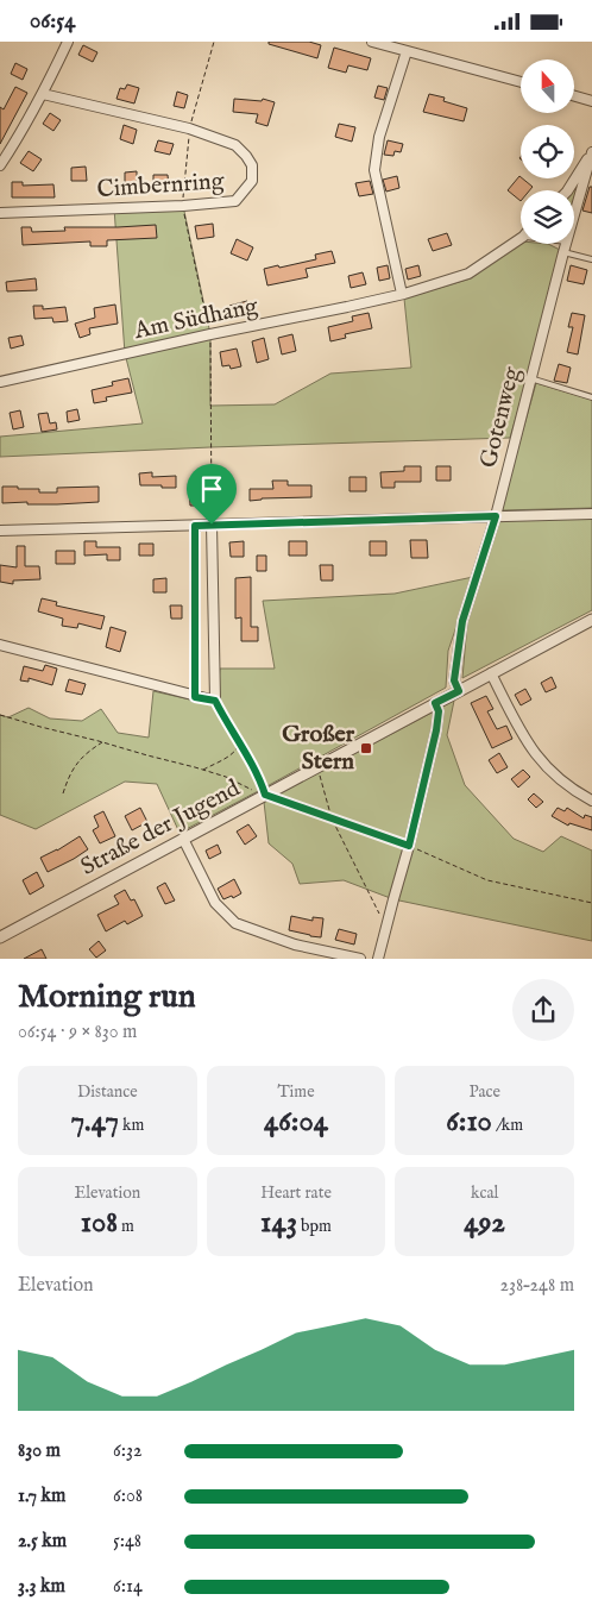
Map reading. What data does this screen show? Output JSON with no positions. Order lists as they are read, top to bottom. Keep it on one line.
{"streets":{"street":["Cimbernring","Am Südhang","Gotenweg","Straße der Jugend"]},"crossings":[["Gotenweg","Straße der Jugend"]],"places":{"transit":["Großer Stern"]},"north":"top","page":{"status":"06:54","heading":["Morning run","06:54 · 9 × 830 m"],"stats":[["Distance","7.47 km"],["Time","46:04"],["Pace","6:10 /km"],["Elevation","108 m"],["Heart rate","143 bpm"],["kcal","492"]],"chart":["Elevation","238–248 m"],"list":[{"name":"830 m","note":"6:32"},{"name":"1.7 km","note":"6:08"},{"name":"2.5 km","note":"5:48"},{"name":"3.3 km","note":"6:14"}]}}
